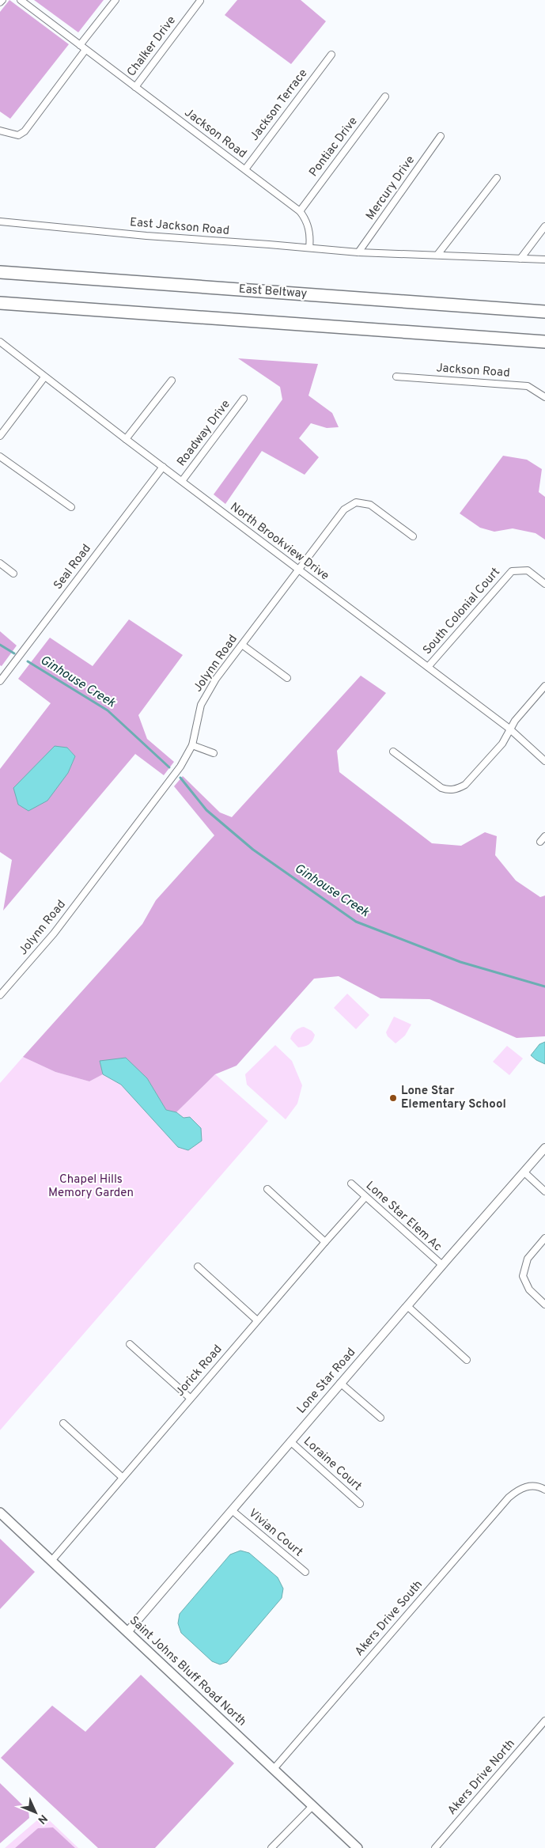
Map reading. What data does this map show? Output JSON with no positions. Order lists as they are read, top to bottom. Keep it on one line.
{"streets":{"highway":["East Beltway"],"main road":["Saint Johns Bluff Road North"],"street":["Chalker Drive","Jackson Terrace","Jackson Road","Pontiac Drive","Mercury Drive","East Jackson Road","Roadway Drive","North Brookview Drive","Seal Road","South Colonial Court","Jolynn Road","Lone Star Elem Ac","Jorick Road","Lone Star Road","Loraine Court","Vivian Court","Akers Drive South","Akers Drive North"]},"crossings":[["Chalker Drive","Jackson Road"],["Jackson Terrace","Jackson Road"],["Jackson Road","Pontiac Drive"],["Jackson Road","East Jackson Road"],["Mercury Drive","East Jackson Road"],["Roadway Drive","North Brookview Drive"],["North Brookview Drive","Seal Road"],["North Brookview Drive","South Colonial Court"],["North Brookview Drive","Jolynn Road"],["Lone Star Elem Ac","Jorick Road"],["Lone Star Elem Ac","Lone Star Road"],["Jorick Road","Saint Johns Bluff Road North"],["Lone Star Road","Loraine Court"],["Lone Star Road","Vivian Court"],["Lone Star Road","Saint Johns Bluff Road North"],["Akers Drive South","Saint Johns Bluff Road North"]],"water":["Ginhouse Creek"],"parks":["Chapel Hills Memory Garden"],"places":["Lone Star Elementary School"],"north":"bottom right"}
